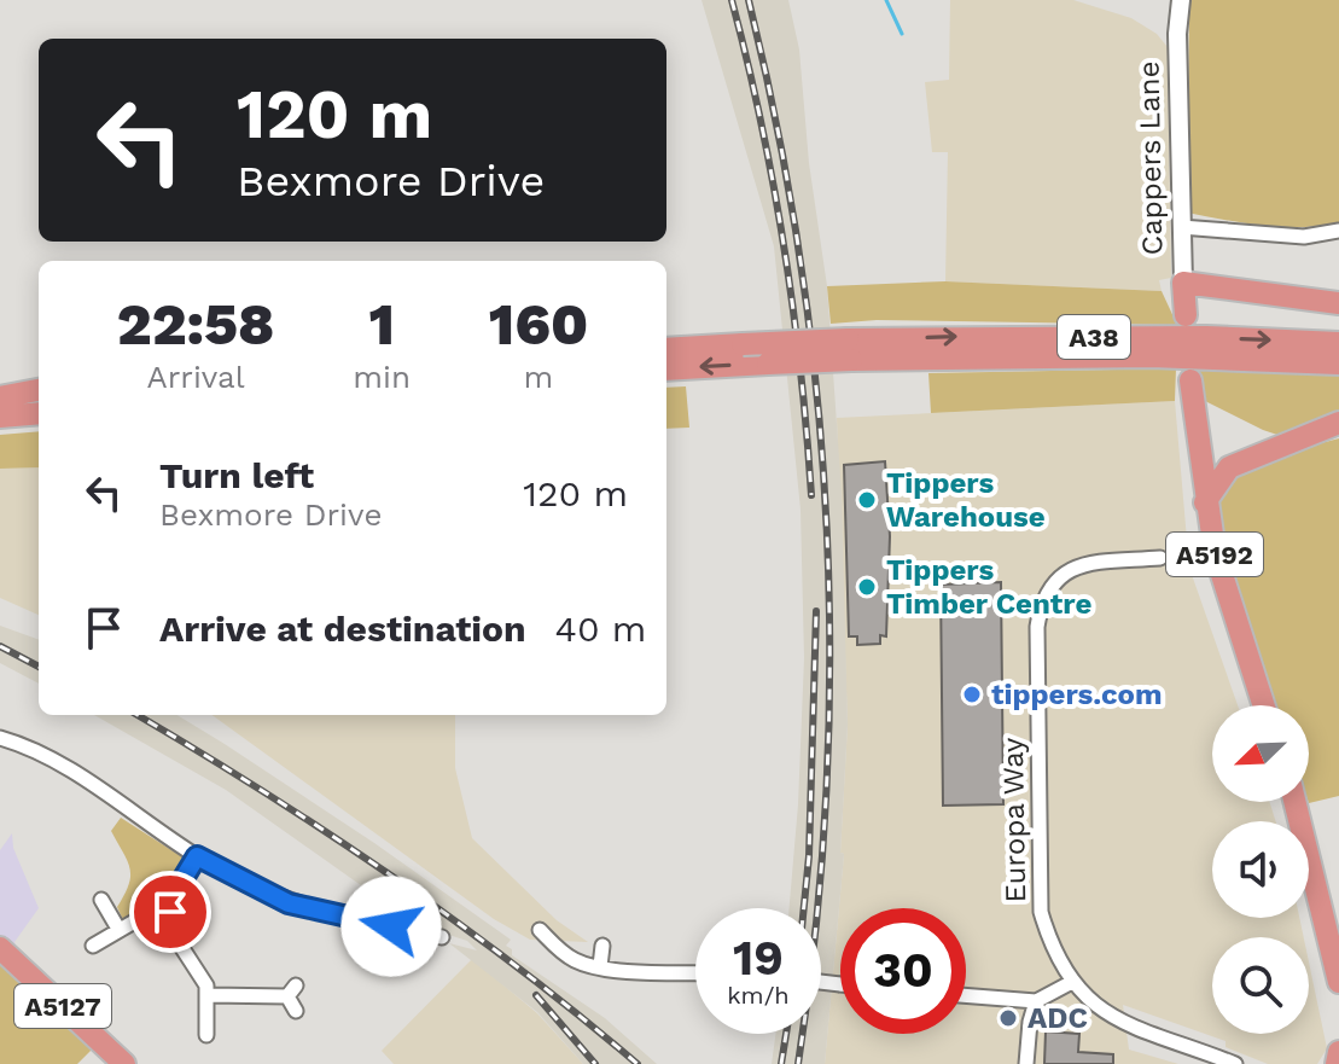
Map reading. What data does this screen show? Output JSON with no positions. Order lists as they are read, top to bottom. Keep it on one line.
{"streets":{"highway":["Cappers Lane","A38","A5192","A5127"],"street":["Europa Way"]},"places":["Tippers Warehouse","Tippers Timber Centre","tippers.com","ADC"],"north":"bottom left","page":{"turn":["120 m","Bexmore Drive"],"eta":["22:58","Arrival","1","min","160","m"],"list":[{"name":"Turn left","note":"Bexmore Drive","value":"120 m"},{"name":"Arrive at destination","value":"40 m"}],"speed":"19 km/h","limit":"30"}}
